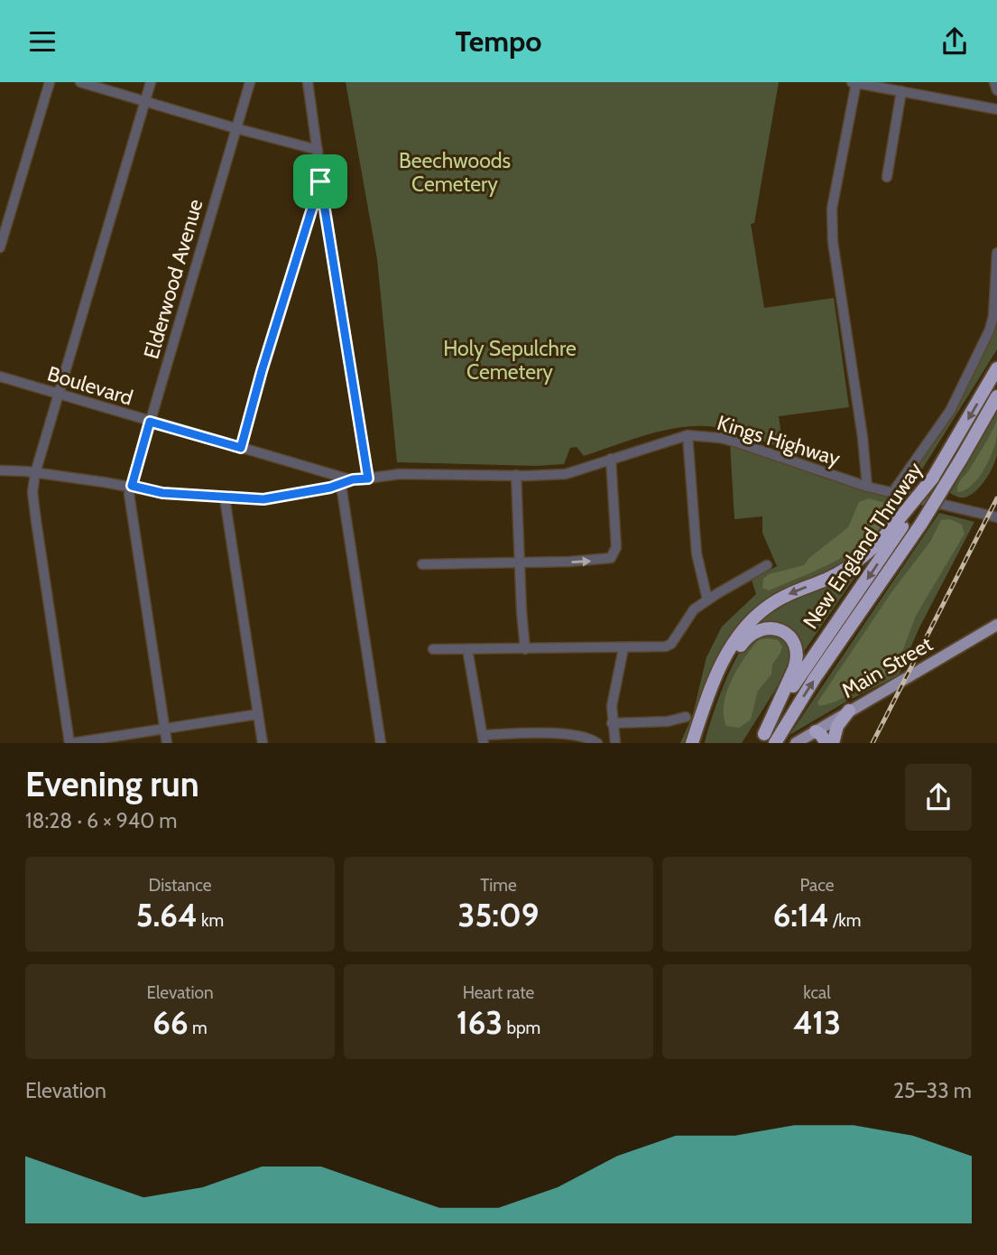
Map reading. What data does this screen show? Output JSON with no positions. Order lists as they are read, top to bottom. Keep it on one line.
{"streets":{"highway":["New England Thruway"],"main road":["Main Street"],"street":["Elderwood Avenue","Boulevard","Kings Highway"]},"crossings":[["Elderwood Avenue","Boulevard"],["Boulevard","Kings Highway"]],"parks":["Beechwoods Cemetery","Holy Sepulchre Cemetery"],"page":{"header":"Tempo","heading":["Evening run","18:28 · 6 × 940 m"],"stats":[["Distance","5.64 km"],["Time","35:09"],["Pace","6:14 /km"],["Elevation","66 m"],["Heart rate","163 bpm"],["kcal","413"]],"chart":["Elevation","25–33 m"]}}
